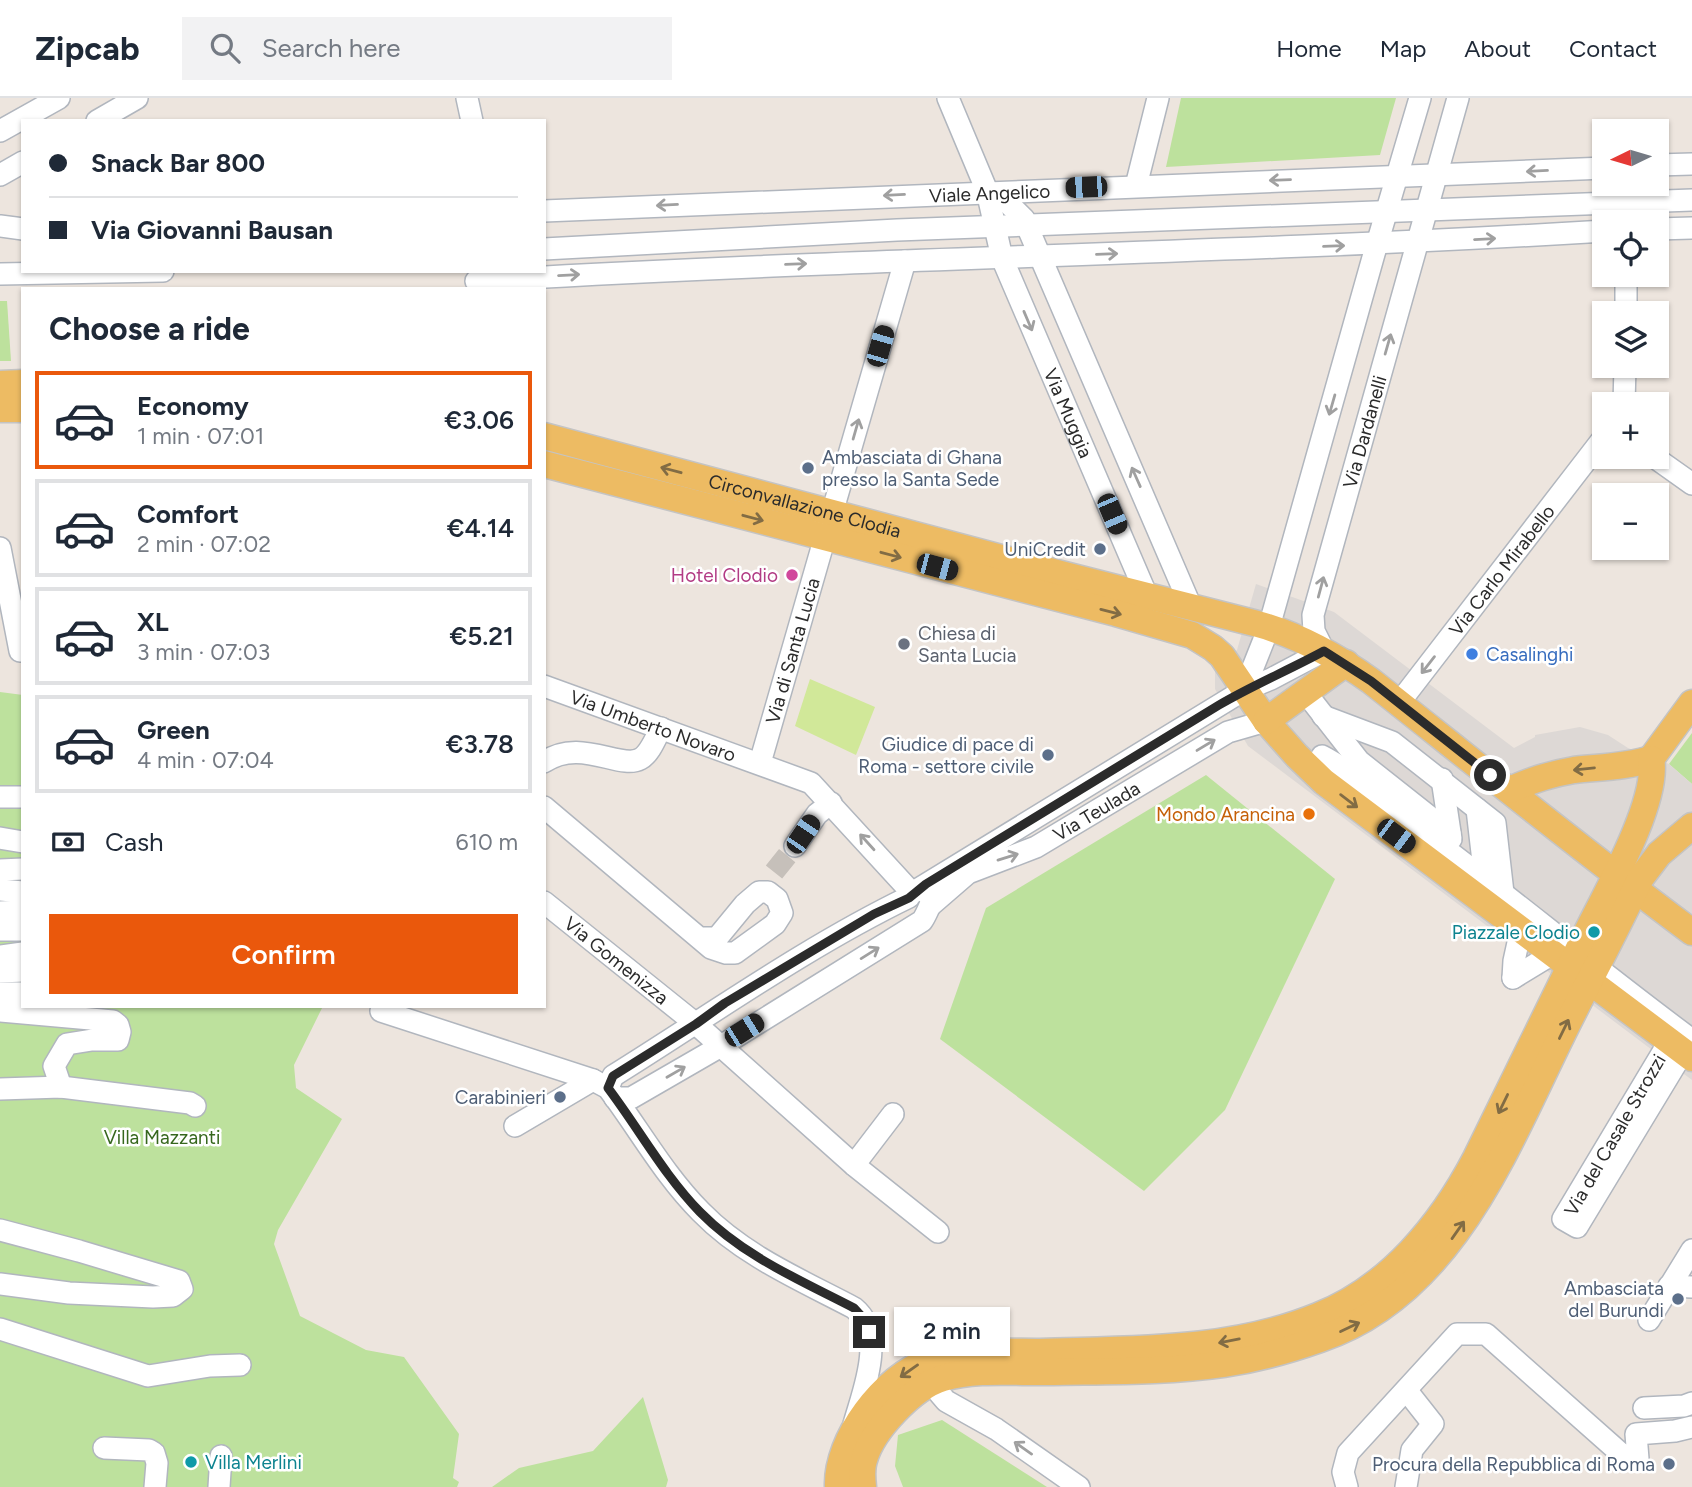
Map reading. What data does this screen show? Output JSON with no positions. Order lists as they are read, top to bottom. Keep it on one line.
{"streets":{"main road":["Circonvallazione Clodia"],"street":["Viale Angelico","Via Muggia","Via Dardanelli","Via Carlo Mirabello","Via di Santa Lucia","Via Umberto Novaro","Via Teulada","Via Gomenizza","Via del Casale Strozzi"]},"crossings":[["Viale Angelico","Via Muggia"],["Viale Angelico","Via Dardanelli"],["Via Muggia","Circonvallazione Clodia"],["Via Dardanelli","Circonvallazione Clodia"],["Circonvallazione Clodia","Via di Santa Lucia"],["Circonvallazione Clodia","Via Teulada"],["Via di Santa Lucia","Via Umberto Novaro"],["Via Umberto Novaro","Via Teulada"],["Via Teulada","Via Gomenizza"]],"one_way":["Via Carlo Mirabello","Via di Santa Lucia"],"parks":["Villa Mazzanti"],"places":["Ambasciata di Ghana presso la Santa Sede","UniCredit","Hotel Clodio","Chiesa di Santa Lucia","Casalinghi","Giudice di pace di Roma - settore civile","Mondo Arancina","Piazzale Clodio","Carabinieri","Ambasciata del Burundi","Villa Merlini","Procura della Repubblica di Roma"],"north":"left","page":{"header":"Zipcab","search":"Search here","nav":["Home","Map","About","Contact"],"map_buttons":["+","−"],"banner":["Snack Bar 800","Via Giovanni Bausan"],"heading":"Choose a ride","list":[{"name":"Economy","note":"1 min · 07:01","value":"€3.06"},{"name":"Comfort","note":"2 min · 07:02","value":"€4.14"},{"name":"XL","note":"3 min · 07:03","value":"€5.21"},{"name":"Green","note":"4 min · 07:04","value":"€3.78"}],"pay":["Cash","610 m"],"buttons":"Confirm","bubble":"2 min"}}
